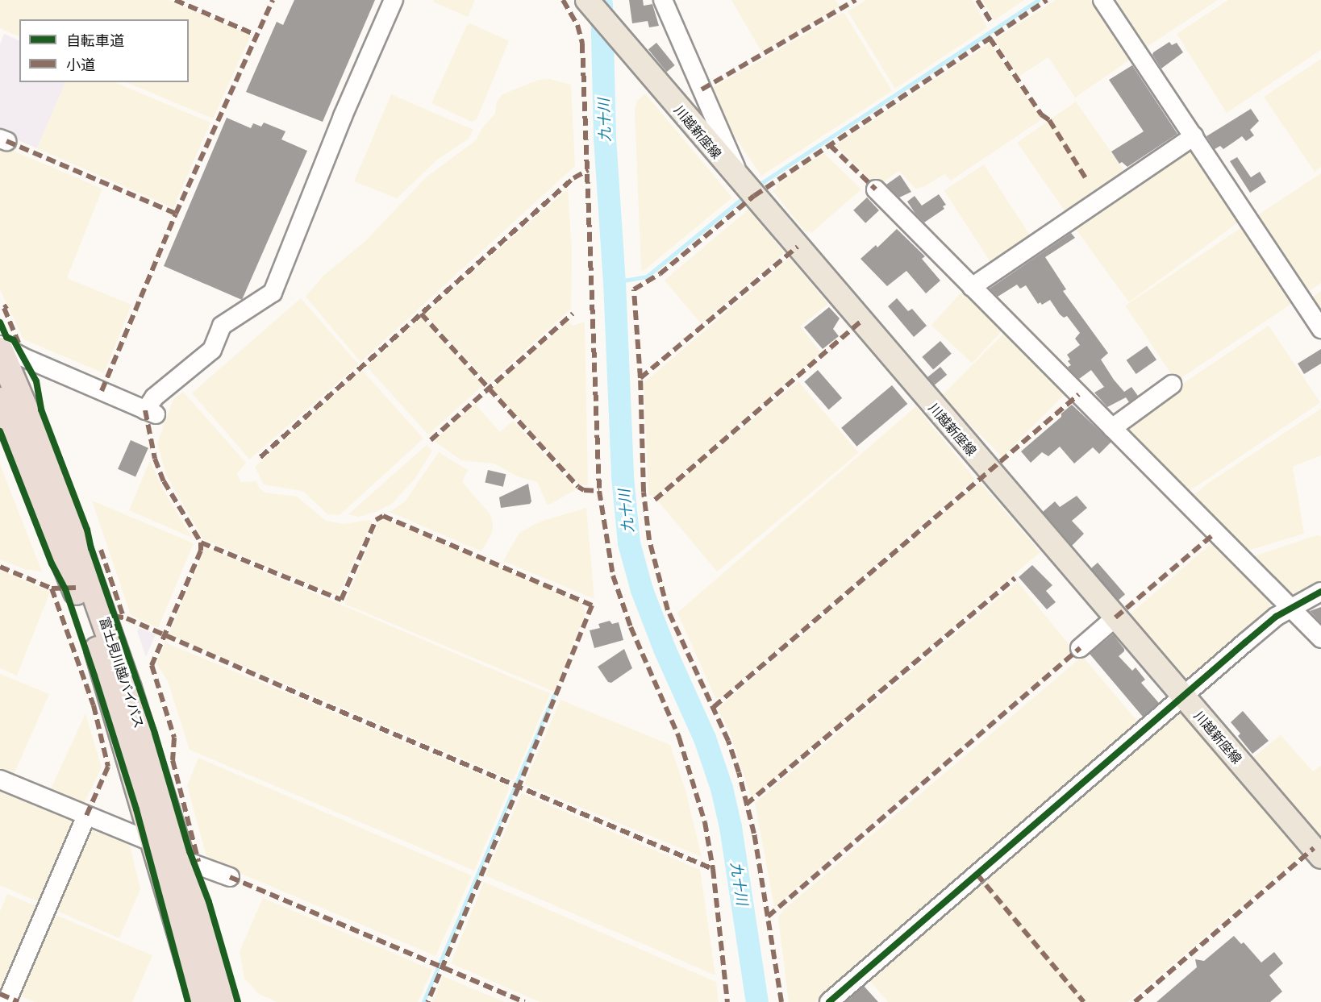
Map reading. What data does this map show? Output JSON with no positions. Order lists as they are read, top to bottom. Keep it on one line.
{"streets":{"highway":["富士見川越バイパス"],"main road":["川越新座線"]},"water":["九十川"],"legend":["自転車道","小道"]}
